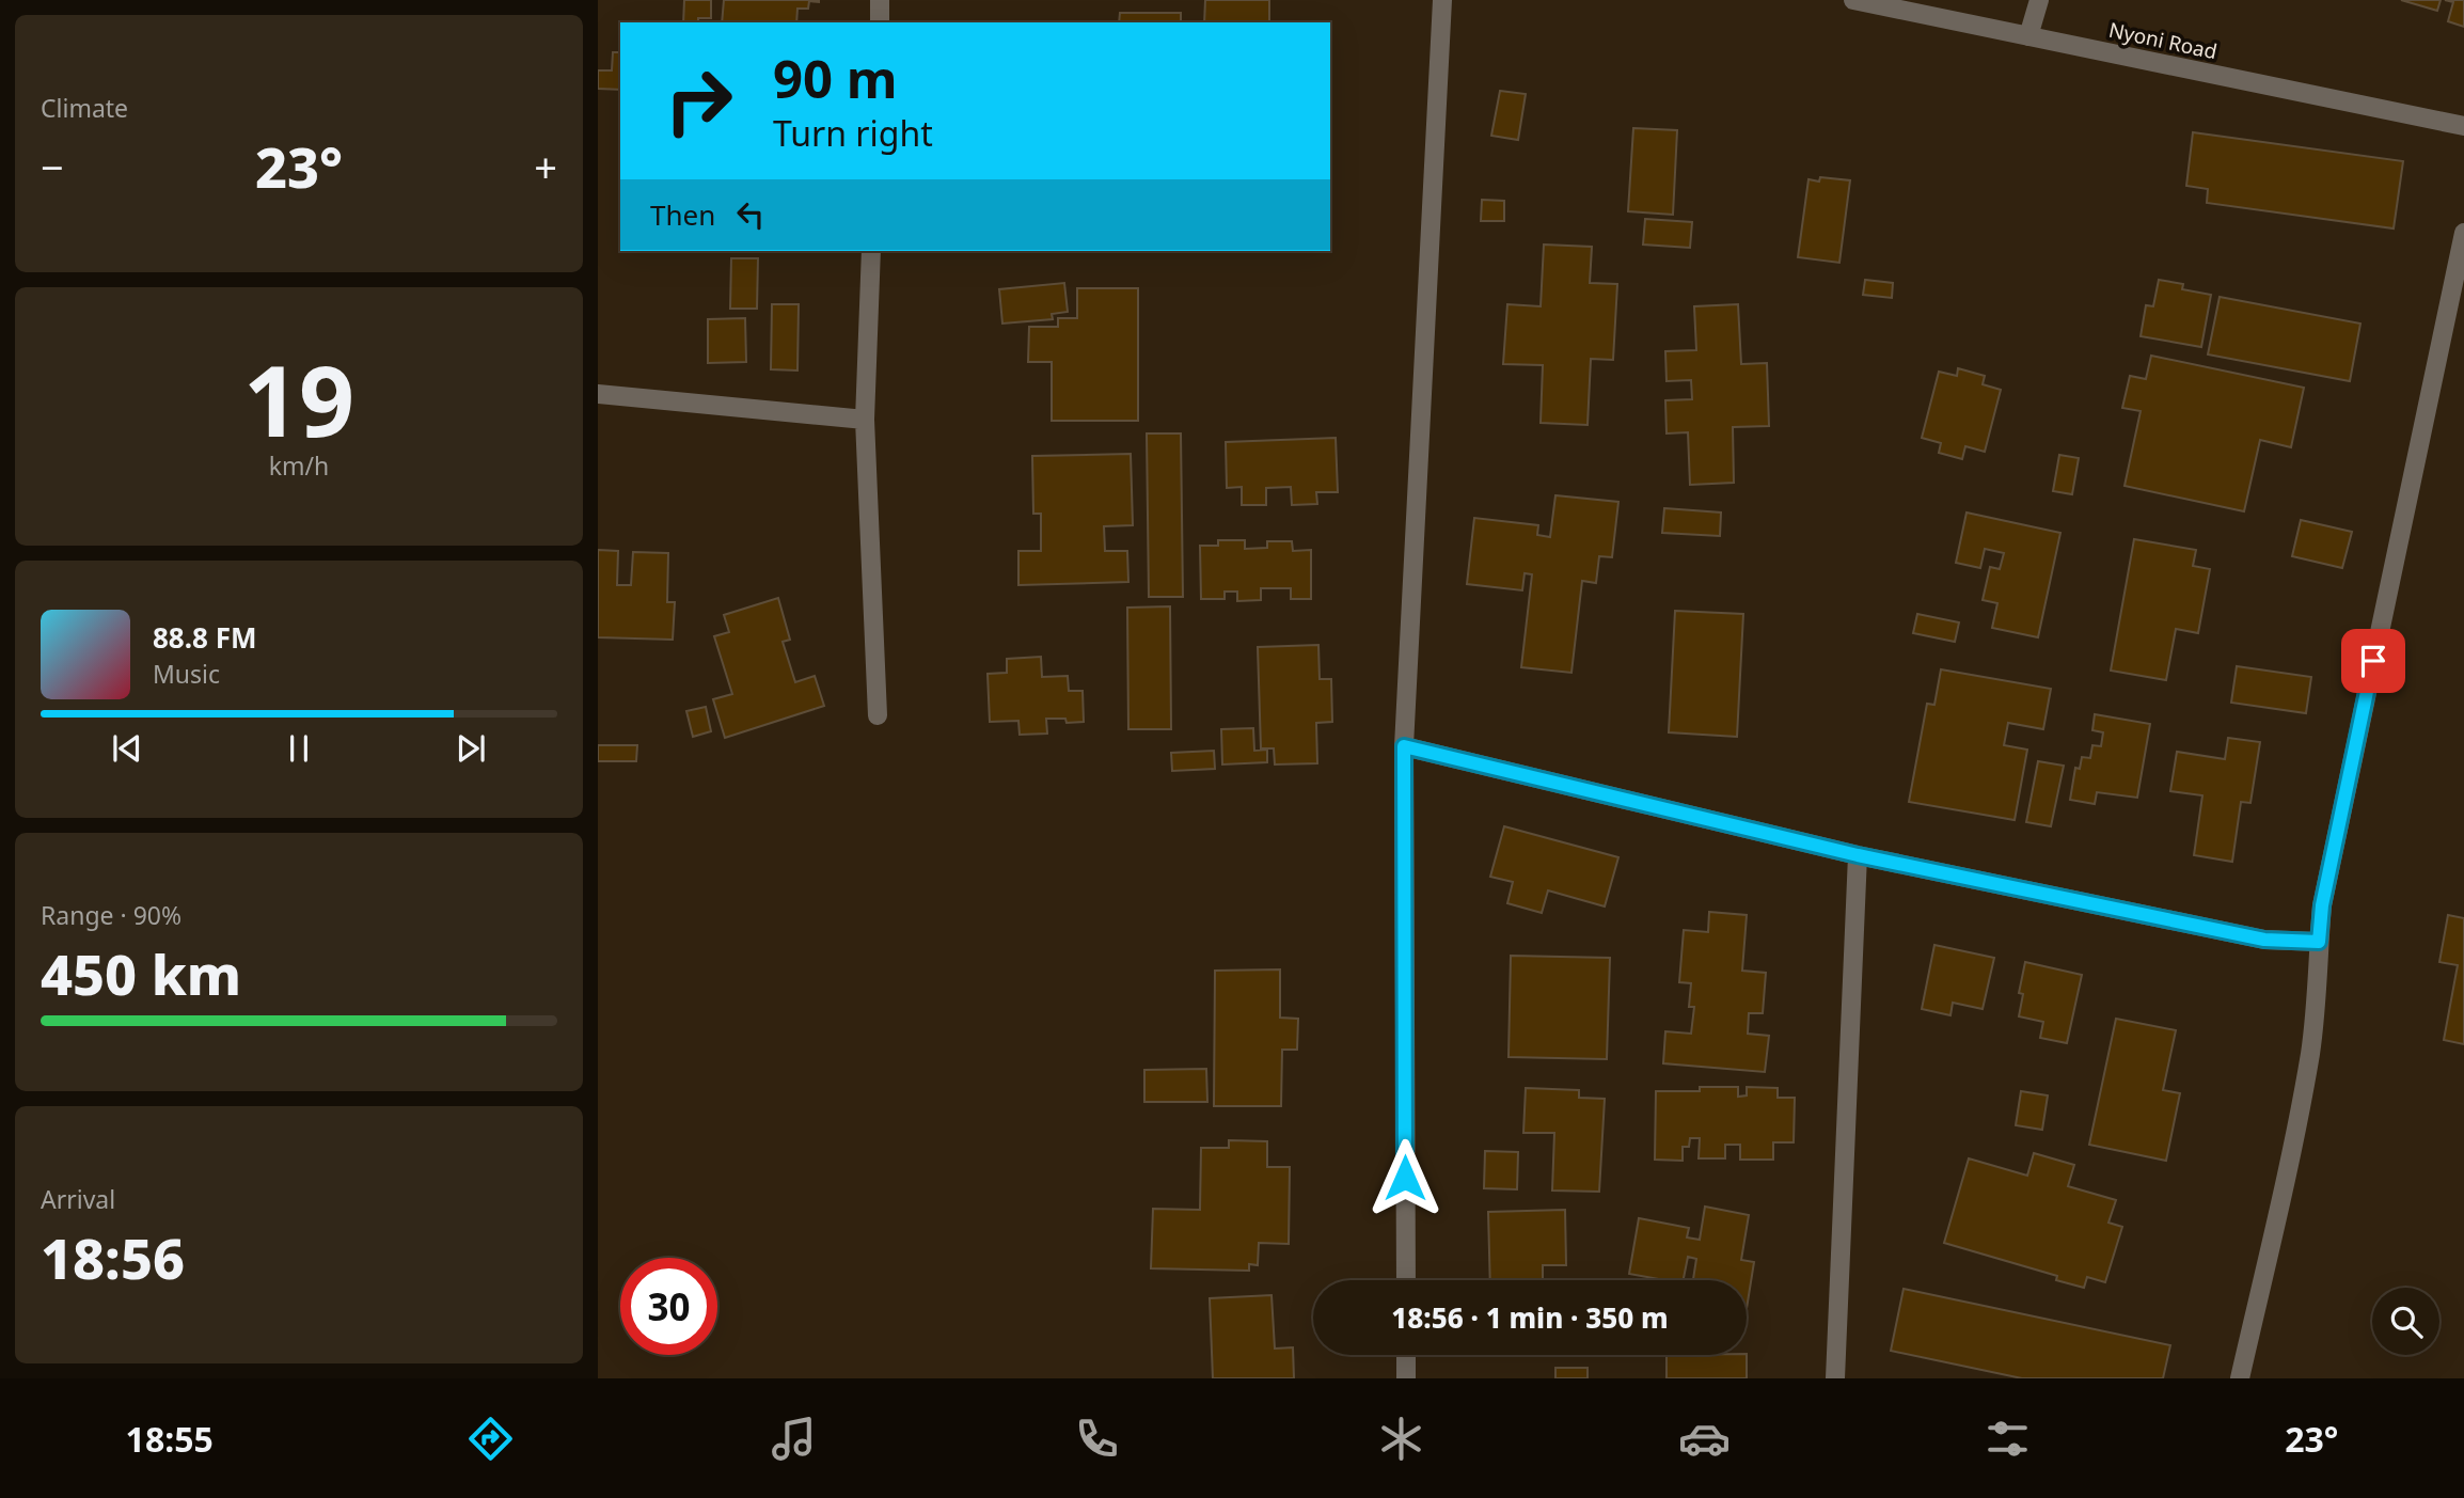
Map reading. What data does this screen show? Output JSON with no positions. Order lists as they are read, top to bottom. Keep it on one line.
{"streets":{"street":["Nyoni Road"]},"page":{"tile":["Climate",["19","km/h"],["Range · 90%","450 km"],["Arrival","18:56"]],"turn":["90 m","Turn right"],"heat":["−","23°","+"],"then":"Then","song":["88.8 FM","Music"],"limit":"30","trip":"18:56 · 1 min · 350 m","tabs":["18:55","23°"]}}
